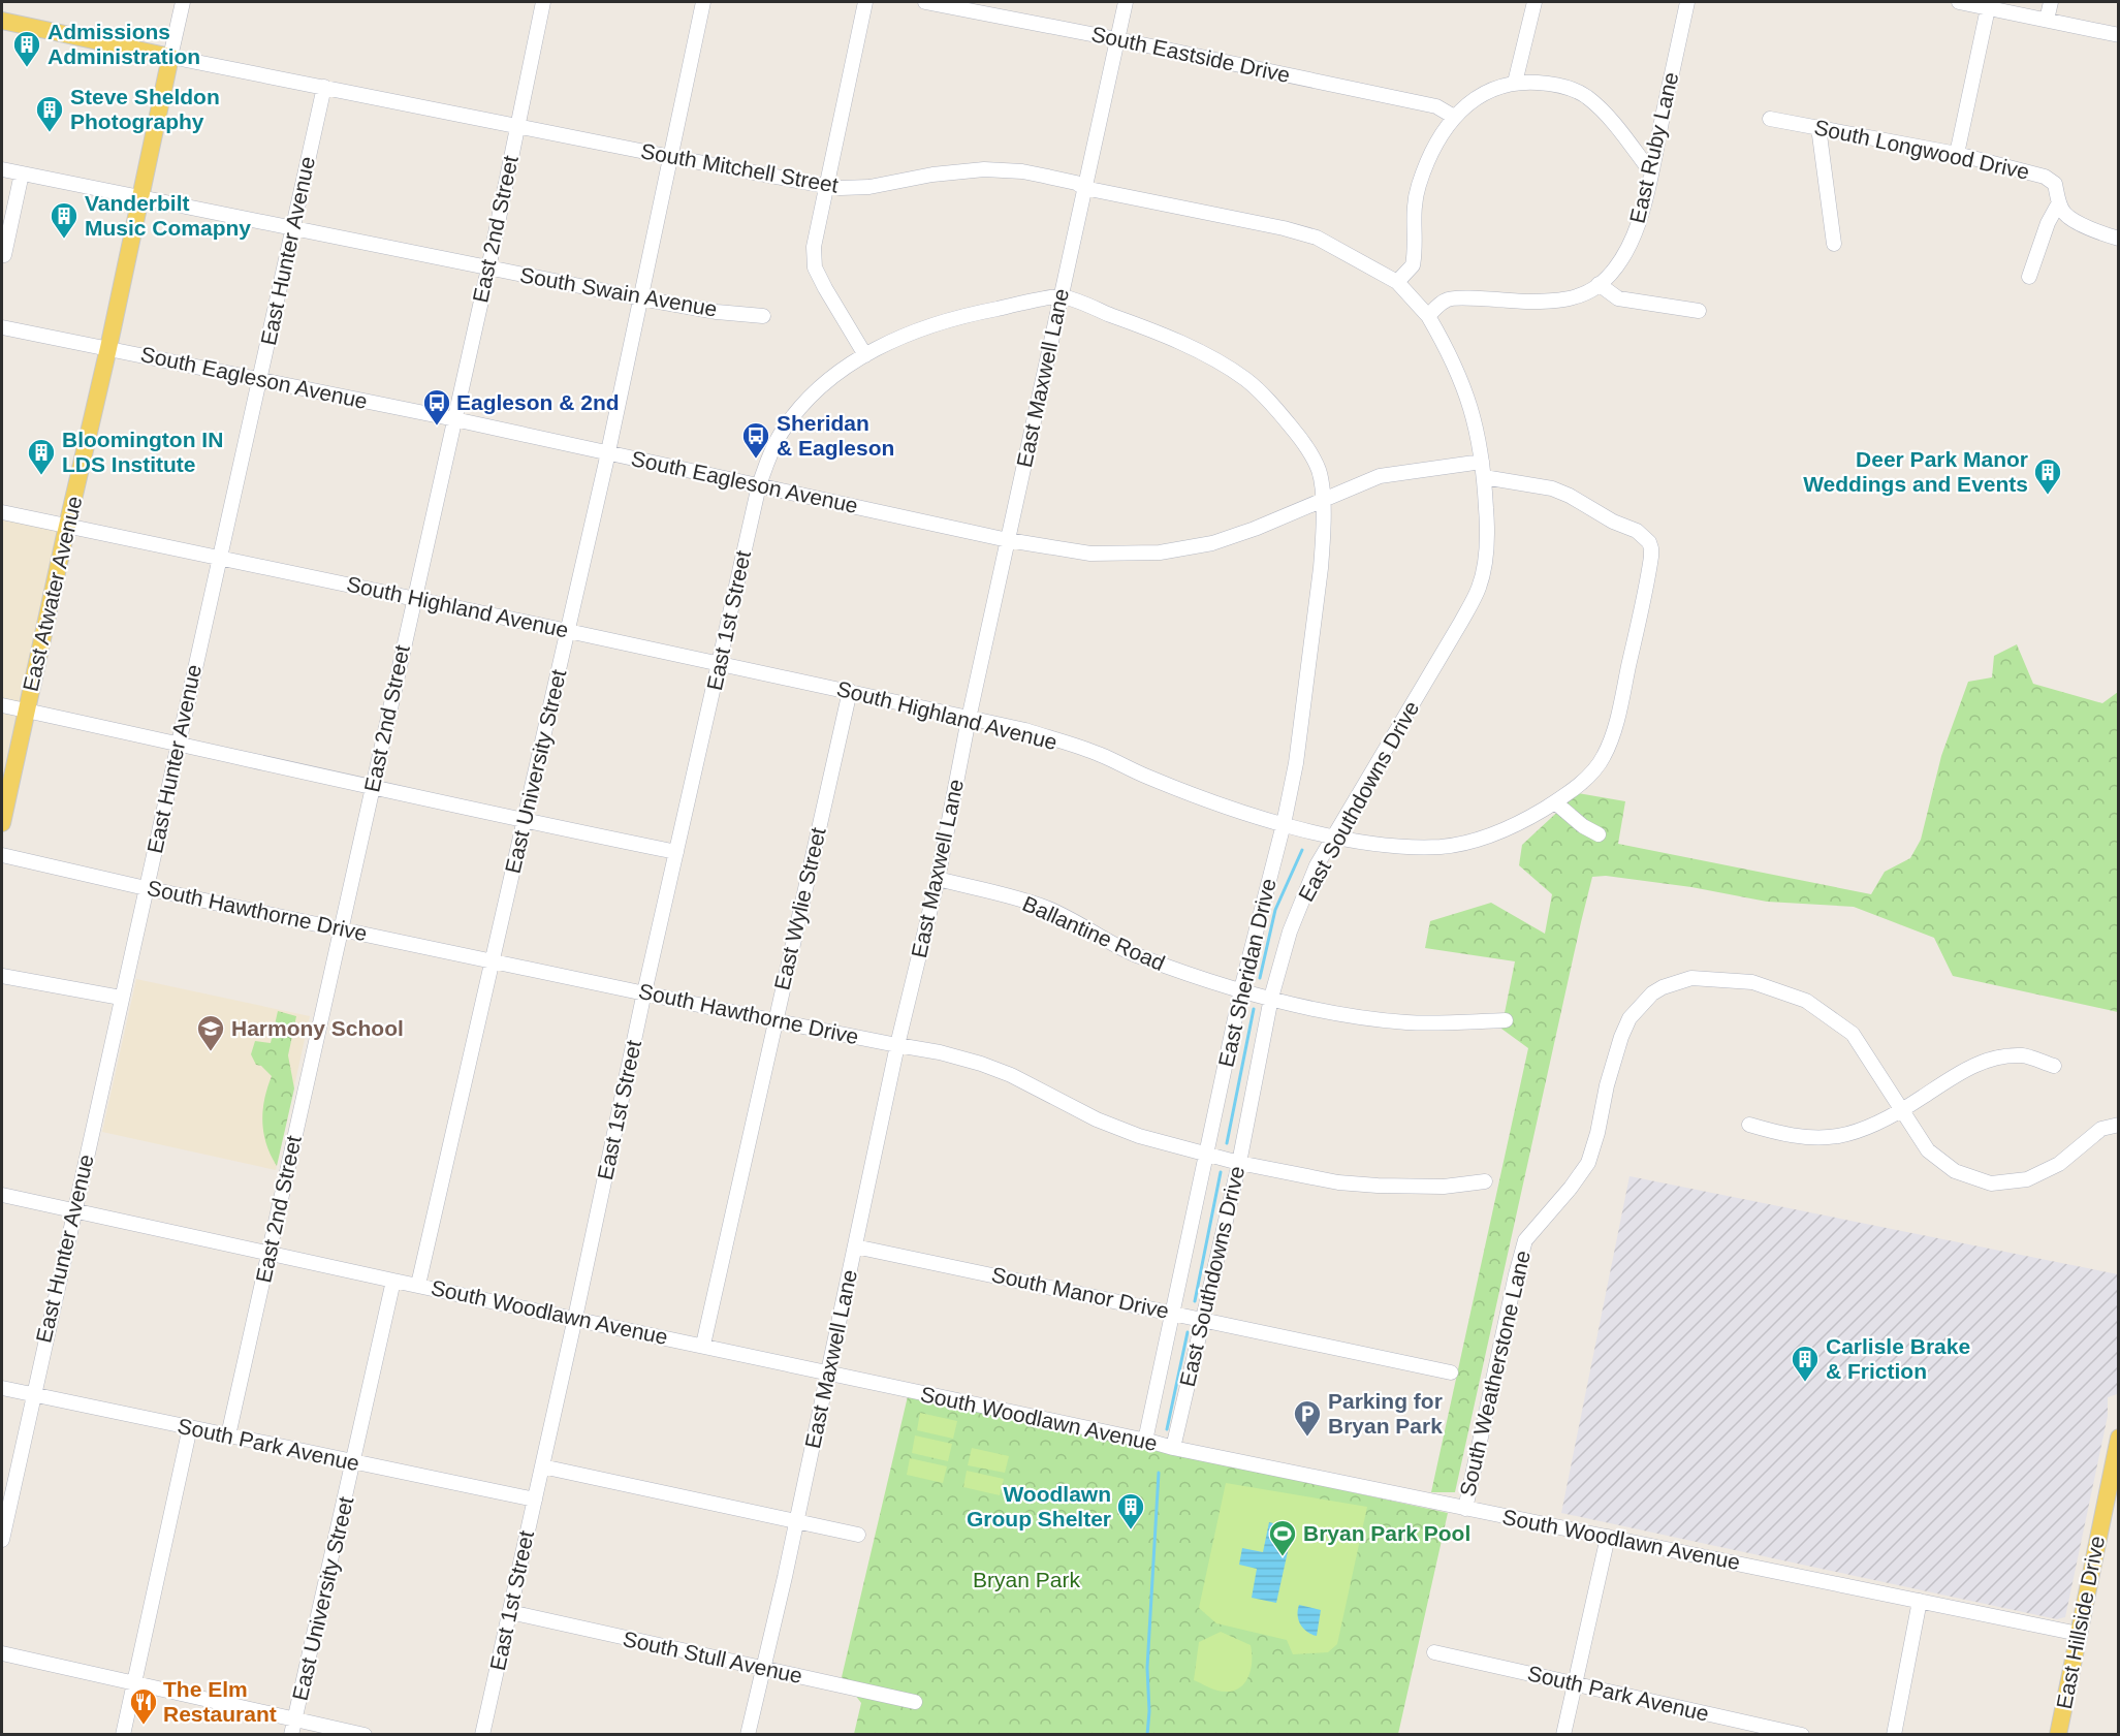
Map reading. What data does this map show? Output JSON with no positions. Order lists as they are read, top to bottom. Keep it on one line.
{"streets":{"main road":["South Mitchell Street","East Atwater Avenue","East Hillside Drive"],"street":["South Eastside Drive","East Ruby Lane","South Longwood Drive","East 2nd Street","East Hunter Avenue","South Swain Avenue","South Eagleson Avenue","East Maxwell Lane","South Highland Avenue","East 1st Street","East University Street","East Southdowns Drive","East Wylie Street","South Hawthorne Drive","Ballantine Road","East Sheridan Drive","South Manor Drive","South Woodlawn Avenue","South Weatherstone Lane","South Park Avenue","South Stull Avenue"]},"crossings":[["South Eastside Drive","East Maxwell Lane"],["South Mitchell Street","East 2nd Street"],["South Mitchell Street","East Hunter Avenue"],["South Mitchell Street","East Maxwell Lane"],["South Mitchell Street","East Atwater Avenue"],["South Mitchell Street","East University Street"],["South Mitchell Street","East Southdowns Drive"],["East 2nd Street","South Swain Avenue"],["East 2nd Street","South Eagleson Avenue"],["East 2nd Street","South Highland Avenue"],["East 2nd Street","South Hawthorne Drive"],["East 2nd Street","South Woodlawn Avenue"],["East 2nd Street","South Park Avenue"],["East Hunter Avenue","South Swain Avenue"],["East Hunter Avenue","South Eagleson Avenue"],["East Hunter Avenue","South Highland Avenue"],["East Hunter Avenue","South Hawthorne Drive"],["East Hunter Avenue","South Woodlawn Avenue"],["East Hunter Avenue","South Park Avenue"],["South Swain Avenue","East Atwater Avenue"],["South Swain Avenue","East University Street"],["South Eagleson Avenue","East Maxwell Lane"],["South Eagleson Avenue","East Atwater Avenue"],["South Eagleson Avenue","East 1st Street"],["South Eagleson Avenue","East University Street"],["South Eagleson Avenue","East Southdowns Drive"],["South Eagleson Avenue","East Sheridan Drive"],["East Maxwell Lane","South Highland Avenue"],["East Maxwell Lane","East 1st Street"],["East Maxwell Lane","South Hawthorne Drive"],["East Maxwell Lane","Ballantine Road"],["East Maxwell Lane","East Sheridan Drive"],["East Maxwell Lane","South Manor Drive"],["East Maxwell Lane","South Woodlawn Avenue"],["East Maxwell Lane","South Stull Avenue"],["East Atwater Avenue","South Highland Avenue"],["South Highland Avenue","East 1st Street"],["South Highland Avenue","East University Street"],["South Highland Avenue","East Southdowns Drive"],["South Highland Avenue","East Wylie Street"],["South Highland Avenue","East Sheridan Drive"],["East 1st Street","South Hawthorne Drive"],["East 1st Street","East Sheridan Drive"],["East 1st Street","South Woodlawn Avenue"],["East 1st Street","South Park Avenue"],["East 1st Street","South Stull Avenue"],["East University Street","South Hawthorne Drive"],["East University Street","South Woodlawn Avenue"],["East University Street","South Park Avenue"],["East Southdowns Drive","South Hawthorne Drive"],["East Southdowns Drive","Ballantine Road"],["East Southdowns Drive","South Manor Drive"],["East Southdowns Drive","South Woodlawn Avenue"],["East Wylie Street","South Hawthorne Drive"],["East Wylie Street","South Woodlawn Avenue"],["South Hawthorne Drive","East Sheridan Drive"],["Ballantine Road","East Sheridan Drive"],["East Sheridan Drive","South Manor Drive"],["East Sheridan Drive","South Woodlawn Avenue"],["South Woodlawn Avenue","South Weatherstone Lane"],["South Woodlawn Avenue","East Hillside Drive"]],"parks":["Bryan Park"],"places":{"building":["Admissions Administration","Steve Sheldon Photography","Vanderbilt Music Comapny","Bloomington IN LDS Institute","Deer Park Manor Weddings and Events","Carlisle Brake & Friction","Woodlawn Group Shelter"],"bus stop":["Eagleson & 2nd","Sheridan & Eagleson"],"school or university":["Harmony School"],"parking":["Parking for Bryan Park"],"sports":["Bryan Park Pool"],"restaurant":["The Elm Restaurant"]}}
